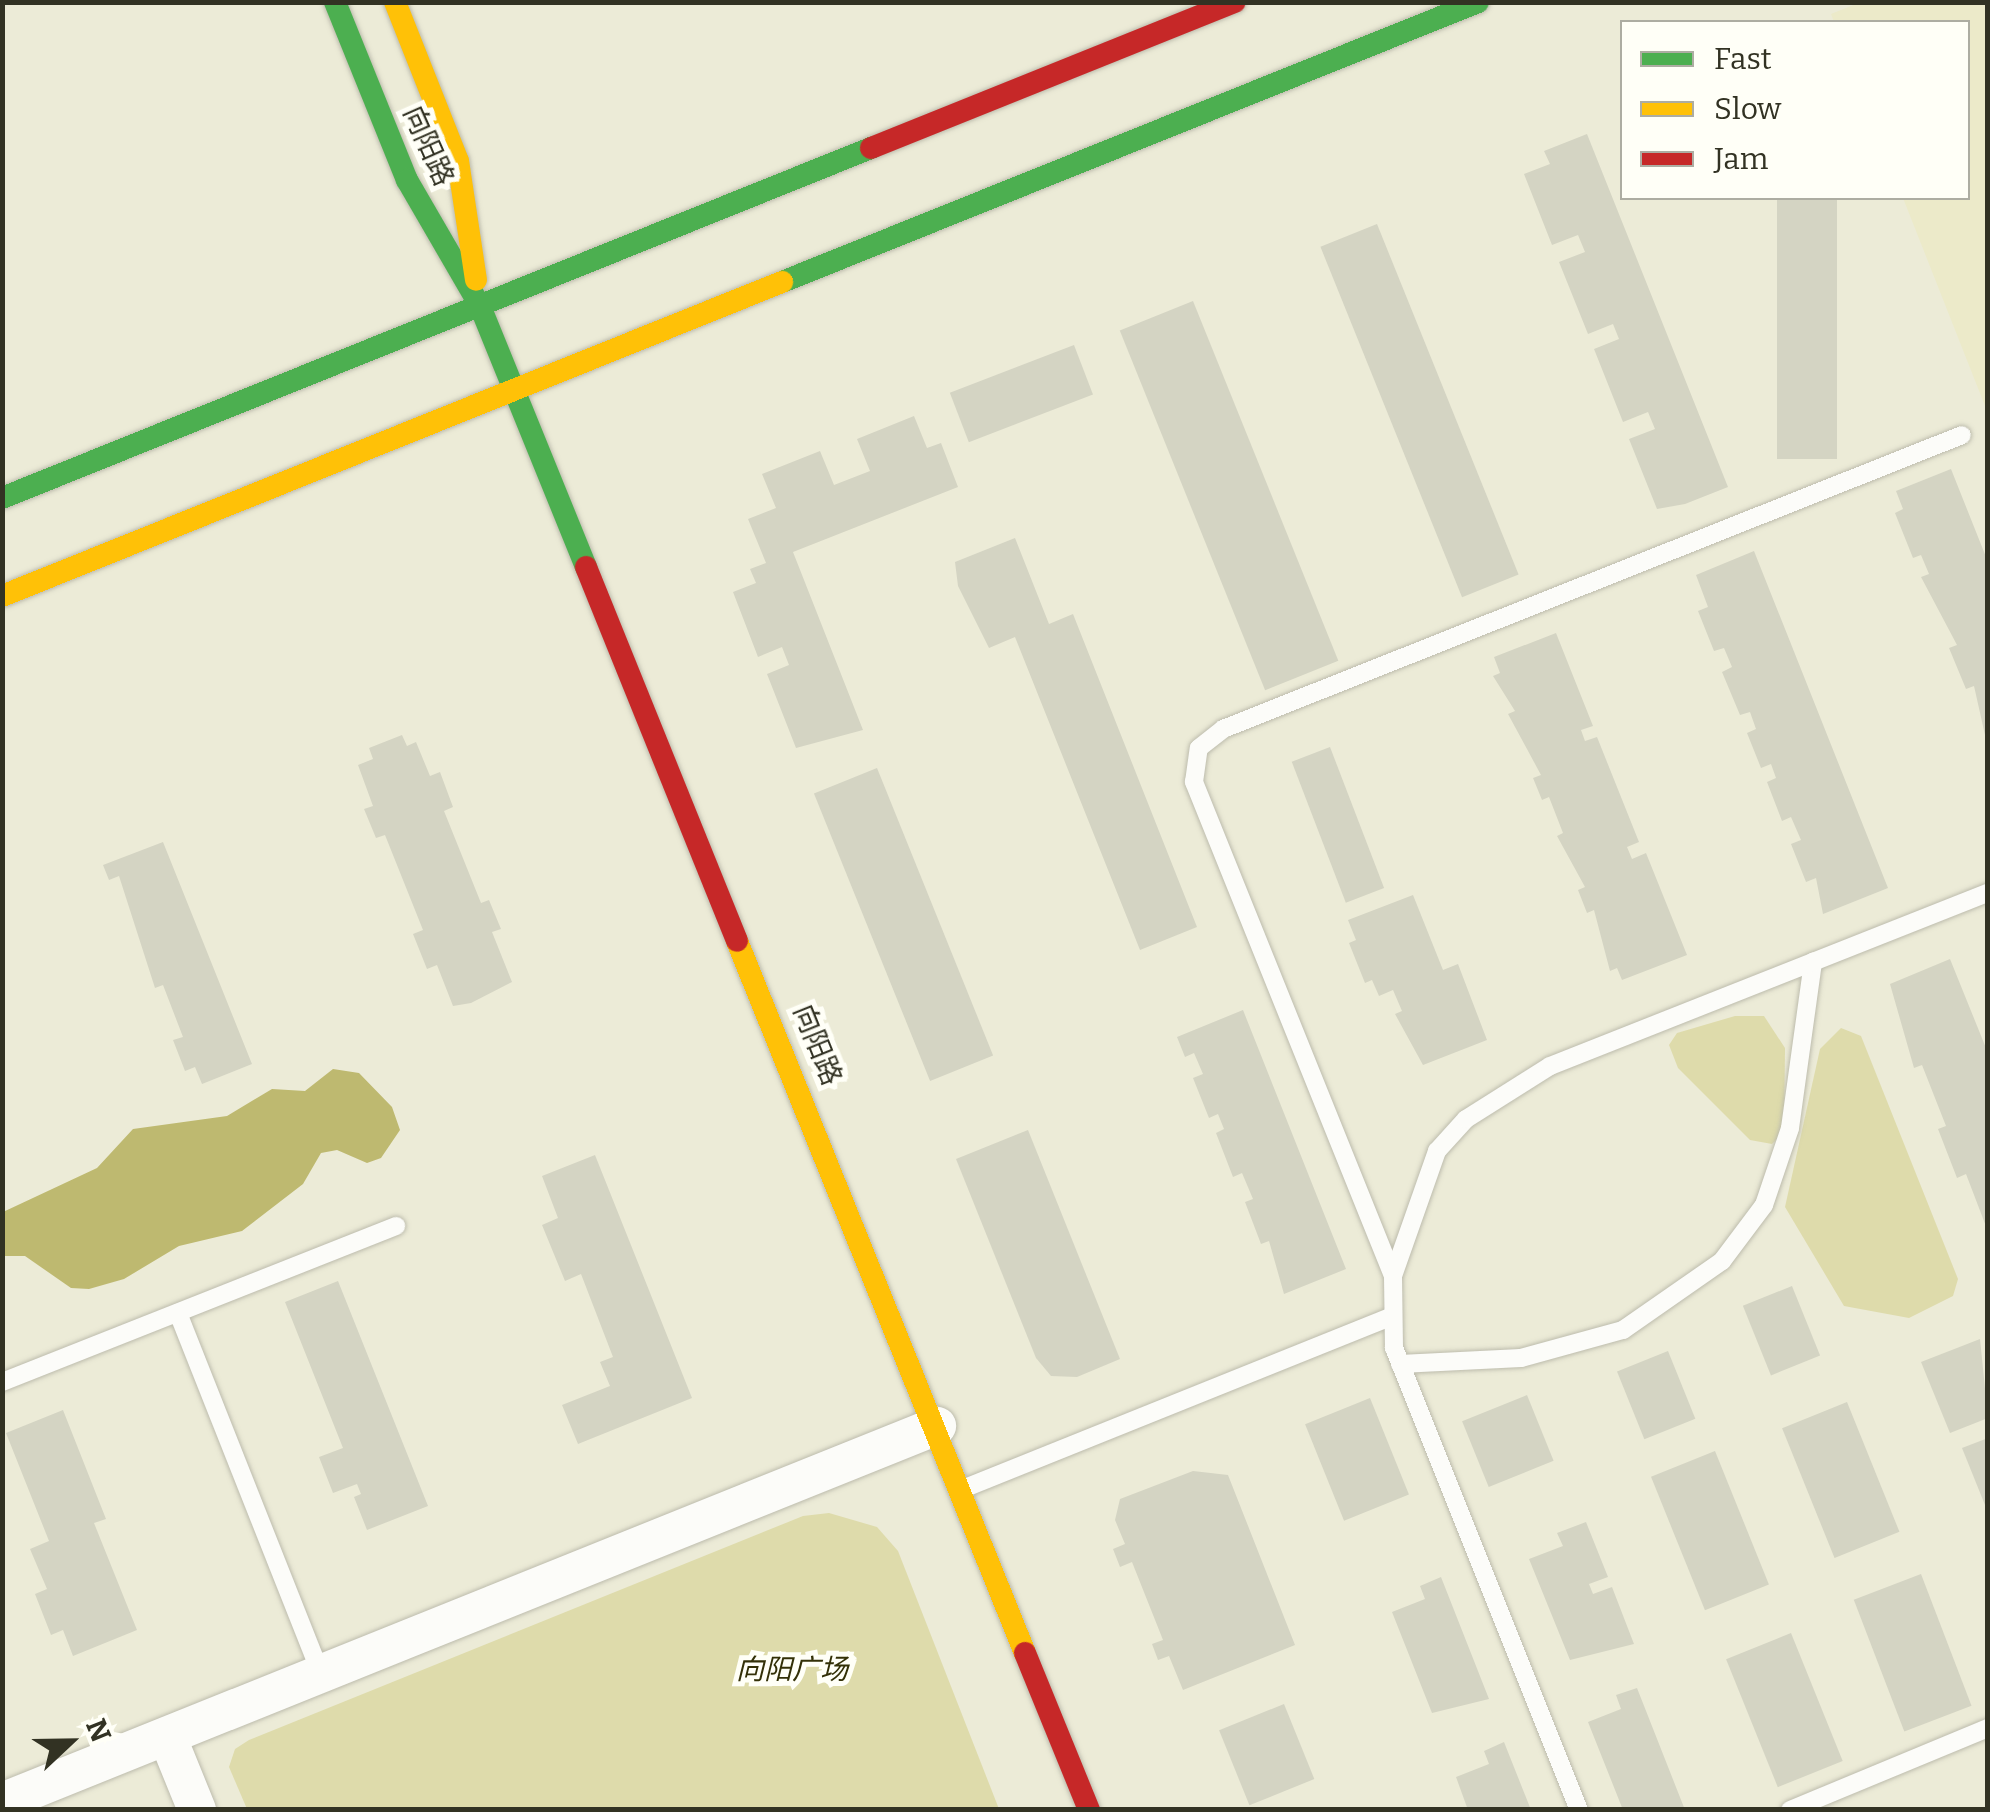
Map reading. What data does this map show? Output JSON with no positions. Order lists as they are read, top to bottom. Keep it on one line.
{"streets":{"main road":["向阳路"]},"parks":["向阳广场"],"legend":["Fast","Slow","Jam"],"north":"right"}
